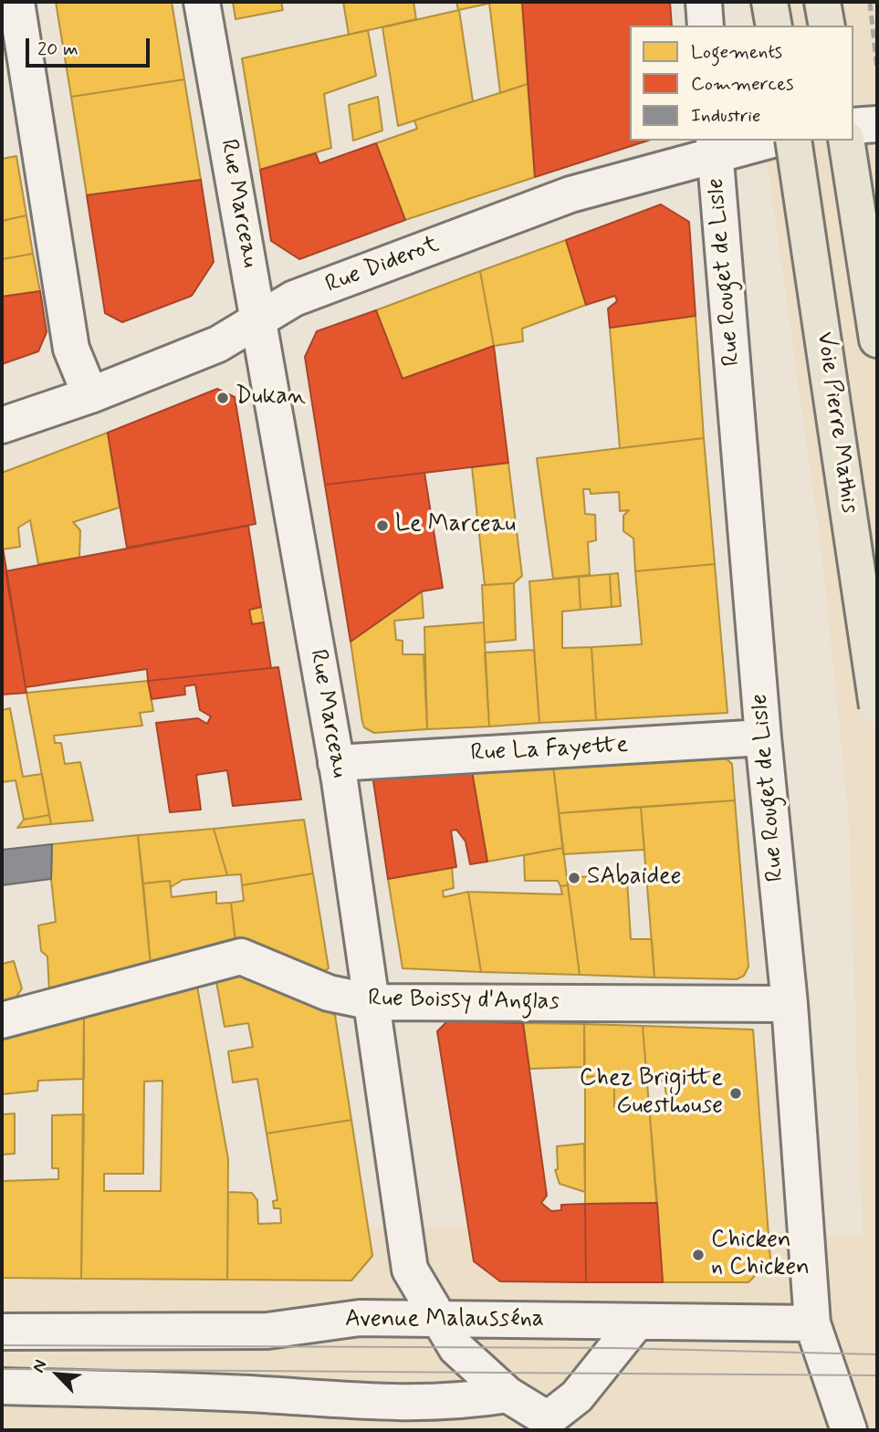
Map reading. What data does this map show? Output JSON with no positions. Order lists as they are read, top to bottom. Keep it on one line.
{"streets":{"highway":["Voie Pierre Mathis"],"street":["Rue Marceau","Rue Diderot","Rue Rouget de Lisle","Rue La Fayette","Rue Boissy d'Anglas","Avenue Malausséna"]},"crossings":[["Rue Marceau","Rue Diderot"],["Rue Marceau","Rue La Fayette"],["Rue Marceau","Rue Boissy d'Anglas"],["Rue Marceau","Avenue Malausséna"],["Rue Diderot","Rue Rouget de Lisle"],["Rue Rouget de Lisle","Rue La Fayette"],["Rue Rouget de Lisle","Rue Boissy d'Anglas"],["Rue Rouget de Lisle","Avenue Malausséna"]],"places":["Dukan","Le Marceau","SAbaidee","Chez Brigitte Guesthouse","Chicken n Chicken"],"legend":["Logements","Commerces","Industrie"],"scale_bar":"20 m","north":"top left"}
